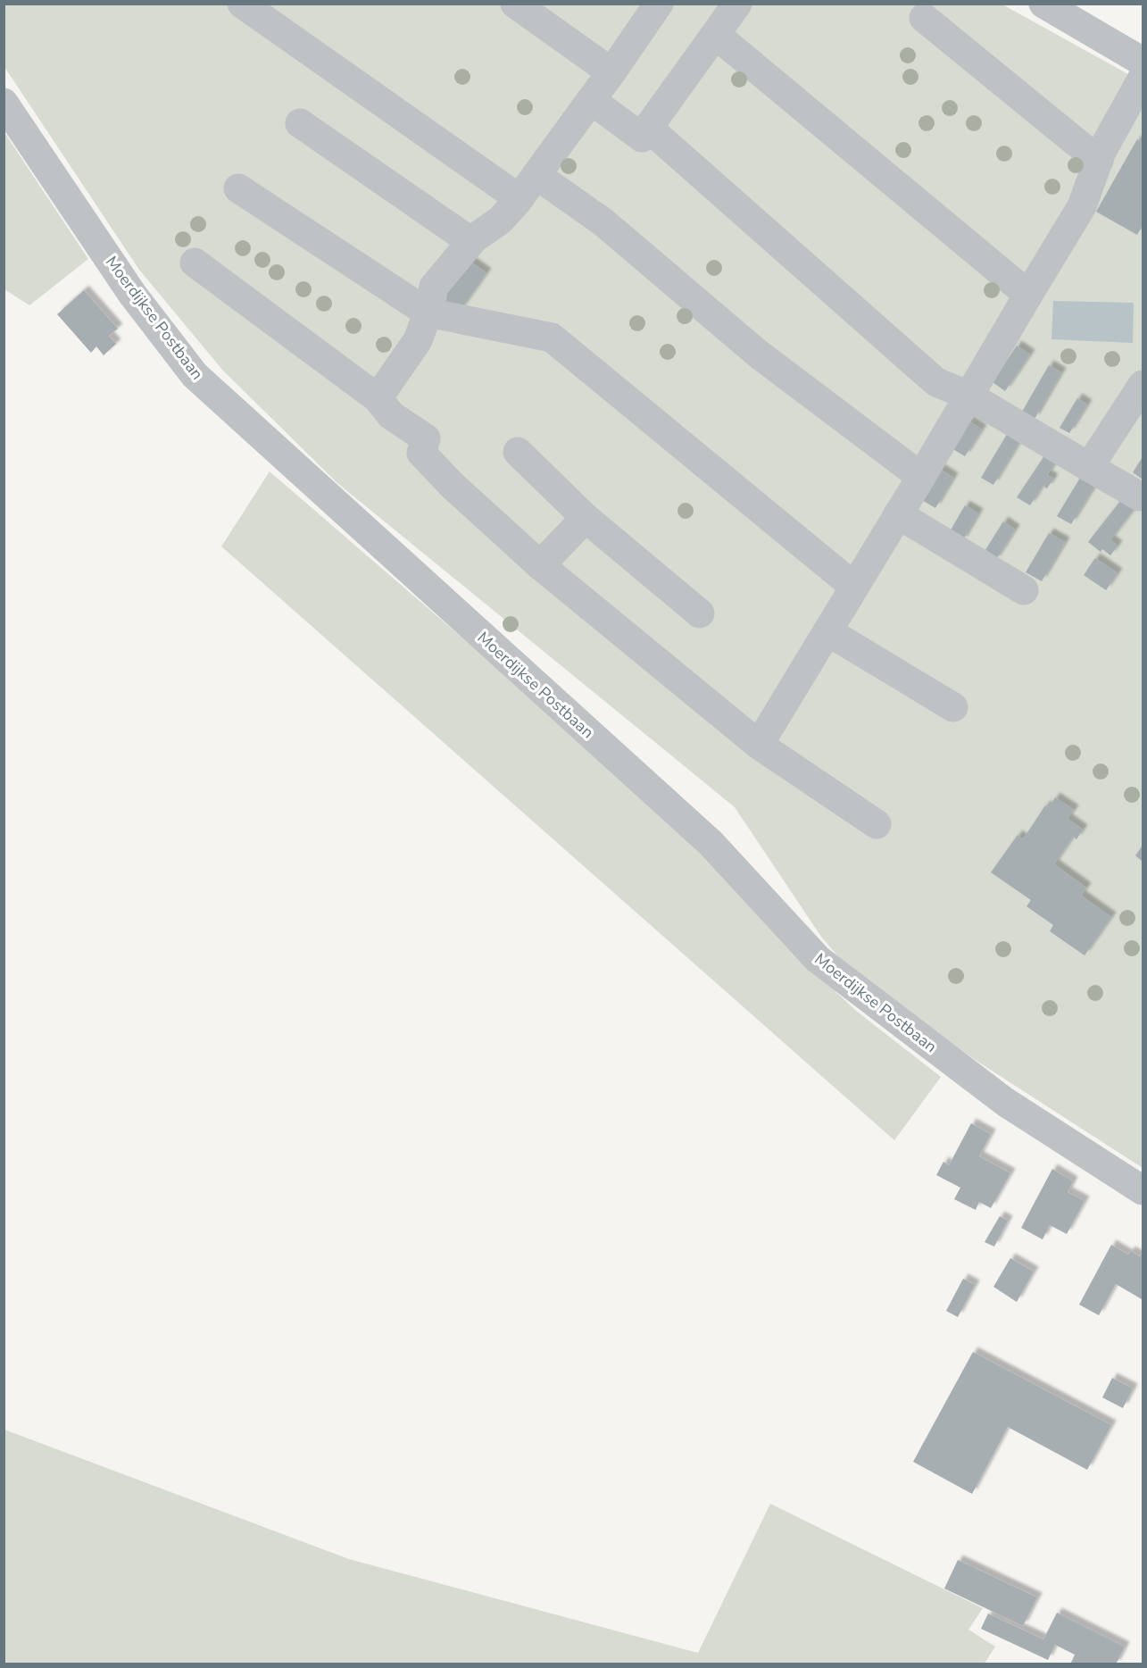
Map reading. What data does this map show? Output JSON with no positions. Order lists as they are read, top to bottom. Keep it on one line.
{"streets":{"street":["Moerdijkse Postbaan"]}}
